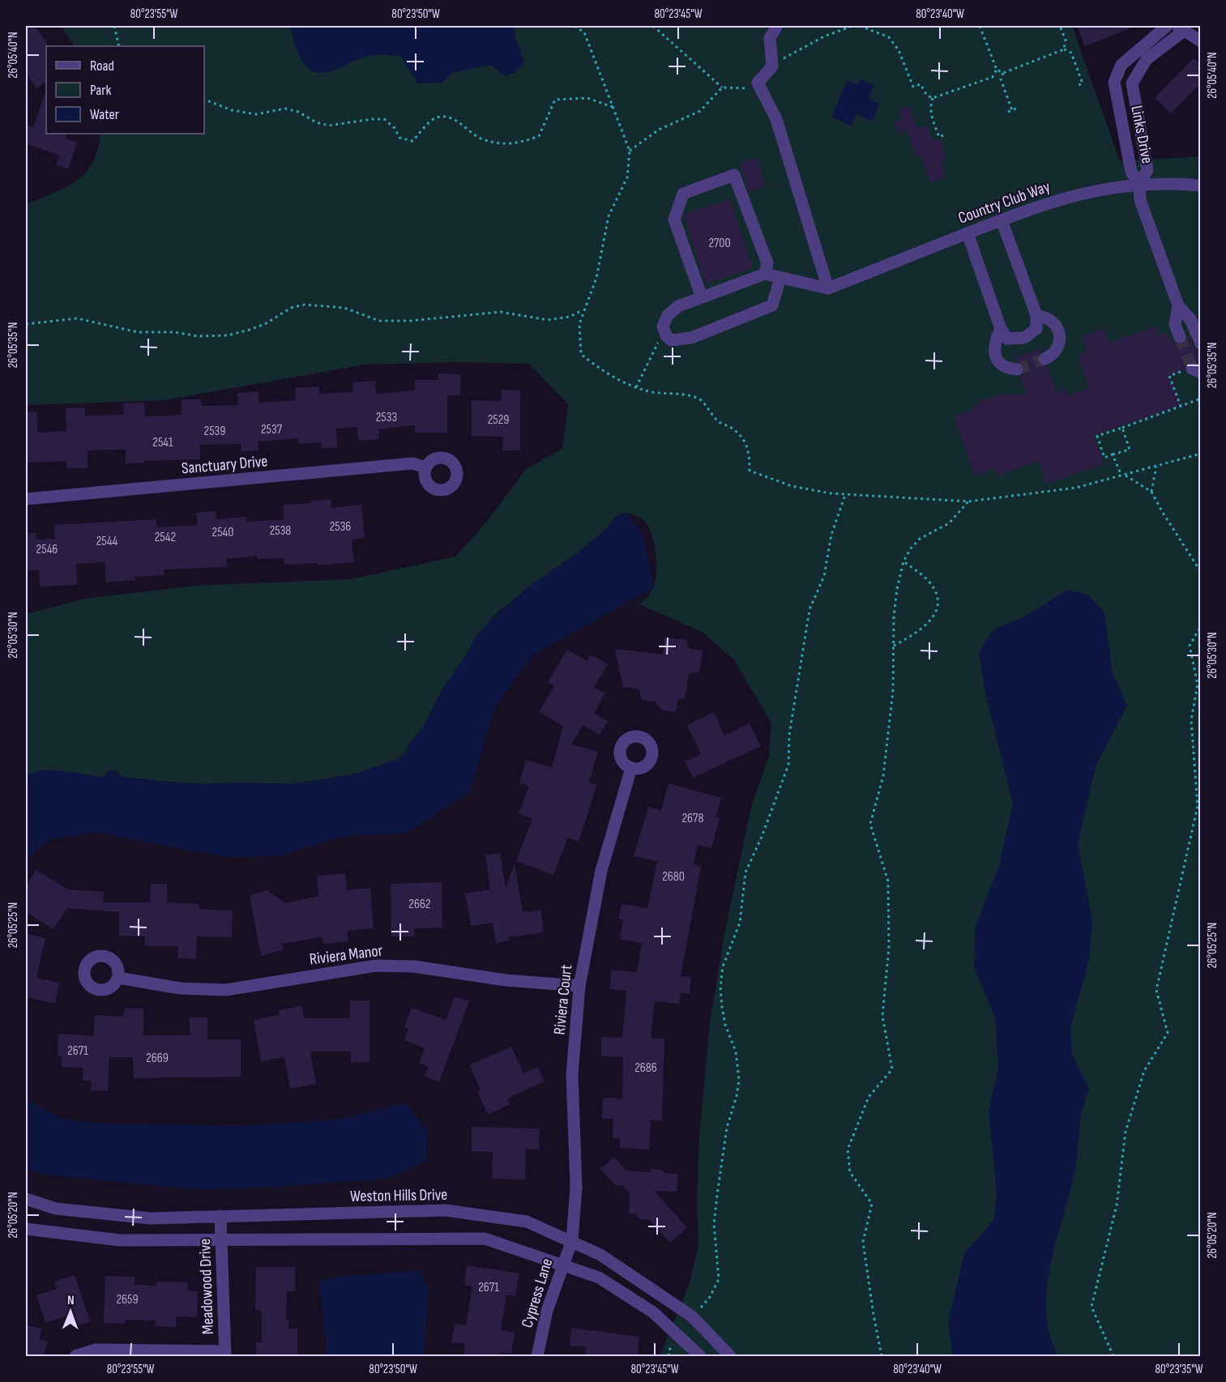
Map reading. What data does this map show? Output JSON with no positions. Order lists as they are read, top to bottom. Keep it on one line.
{"streets":{"street":["Links Drive","Country Club Way","Sanctuary Drive","Riviera Manor","Riviera Court","Weston Hills Drive","Meadowood Drive","Cypress Lane"]},"crossings":[["Links Drive","Country Club Way"],["Riviera Manor","Riviera Court"],["Riviera Court","Weston Hills Drive"],["Riviera Court","Cypress Lane"],["Weston Hills Drive","Meadowood Drive"],["Weston Hills Drive","Cypress Lane"]],"house_numbers":["2700","2533","2529","2537","2539","2541","2536","2538","2540","2542","2544","2546","2678","2680","2662","2671","2669","2686","2671","2659"],"legend":["Road","Park","Water"],"north":"top","coordinates":["80°23'55\"W","80°23'50\"W","80°23'45\"W","80°23'40\"W","26°05'40\"N","26°05'35\"N","26°05'30\"N","26°05'25\"N","26°05'20\"N","80°23'35\"W"]}
